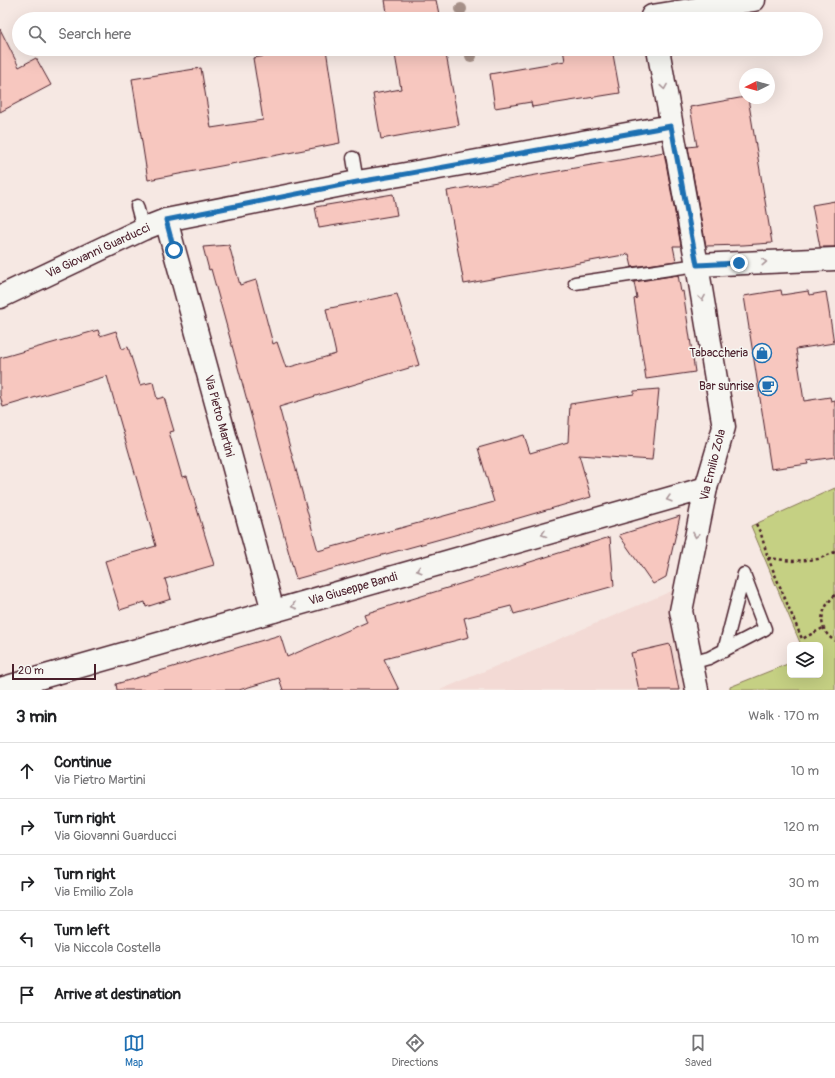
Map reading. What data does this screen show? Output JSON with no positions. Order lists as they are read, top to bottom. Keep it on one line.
{"streets":{"street":["Via Giovanni Guarducci","Via Pietro Martini","Via Emilio Zola","Via Giuseppe Bandi"]},"crossings":[["Via Giovanni Guarducci","Via Pietro Martini"],["Via Giovanni Guarducci","Via Emilio Zola"],["Via Pietro Martini","Via Giuseppe Bandi"],["Via Emilio Zola","Via Giuseppe Bandi"]],"one_way":["Via Emilio Zola","Via Giuseppe Bandi"],"places":{"shop":["Tabaccheria"],"cafe":["Bar sunrise"]},"scale_bar":"20 m","north":"left","page":{"search":"Search here","scale":"20 m","heading":["3 min","Walk · 170 m"],"list":[["Continue","Via Pietro Martini","10 m"],["Turn right","Via Giovanni Guarducci","120 m"],["Turn right","Via Emilio Zola","30 m"],["Turn left","Via Niccola Costella","10 m"],"Arrive at destination"],"nav":["Map","Directions","Saved"]}}
